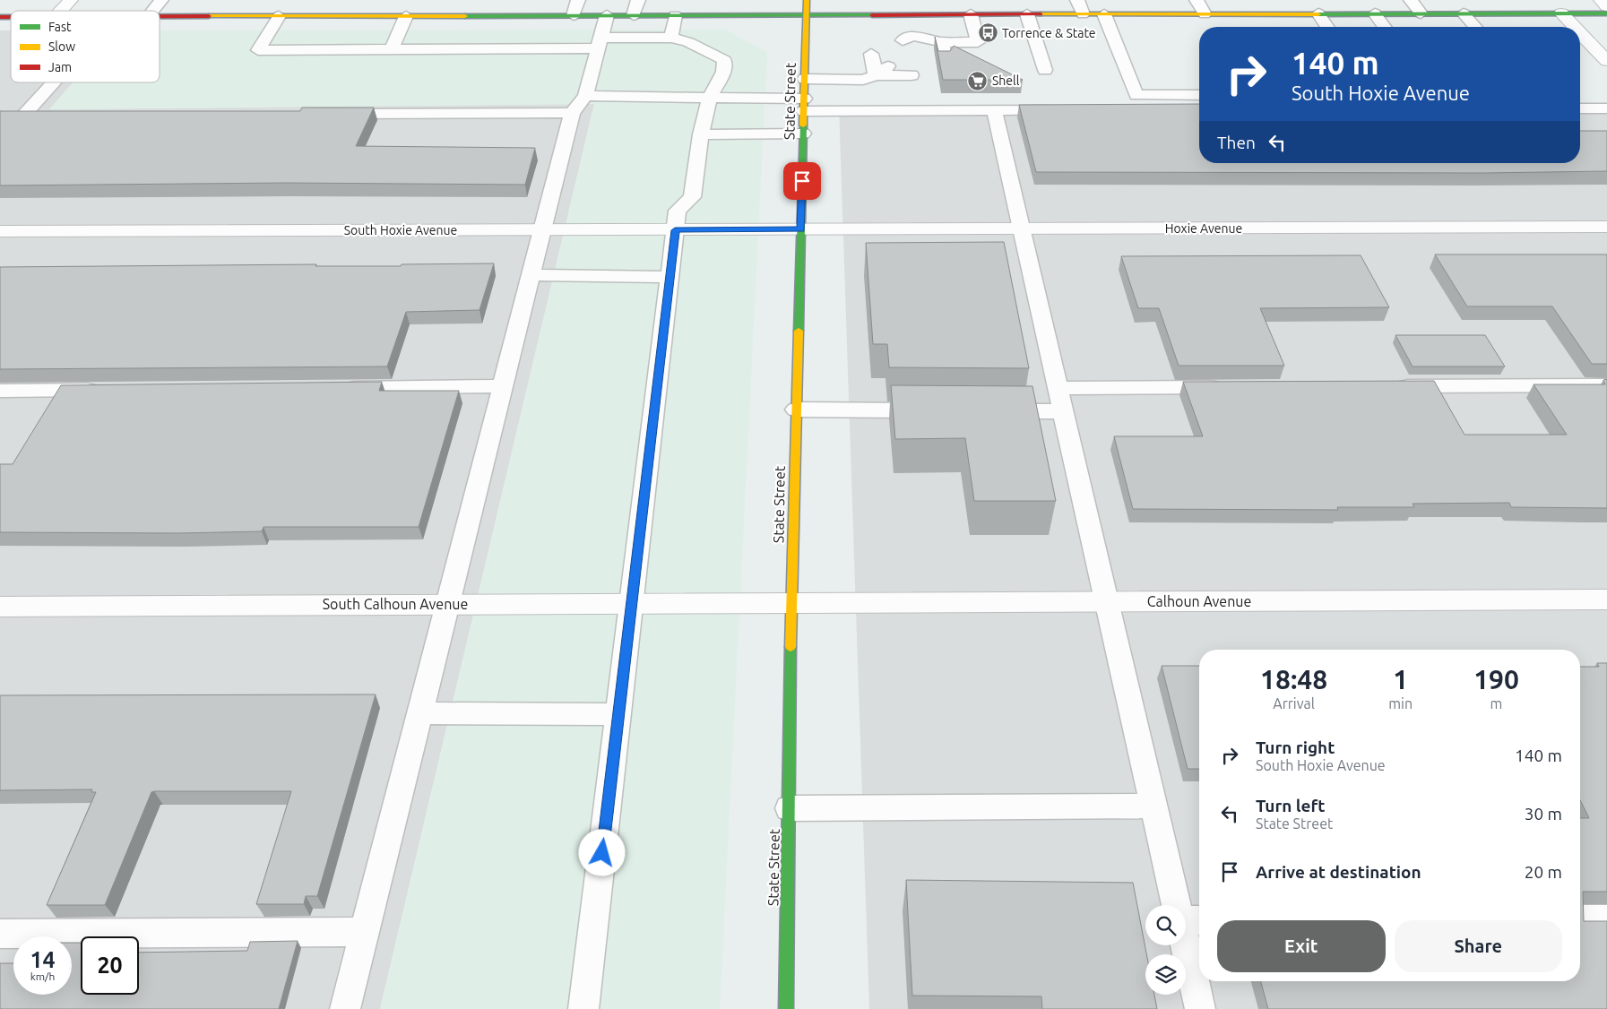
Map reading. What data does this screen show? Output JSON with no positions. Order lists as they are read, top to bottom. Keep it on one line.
{"streets":{"main road":["State Street"],"street":["Hoxie Avenue","South Hoxie Avenue","Calhoun Avenue","South Calhoun Avenue"]},"crossings":[["State Street","Hoxie Avenue"],["State Street","South Hoxie Avenue"],["State Street","Calhoun Avenue"],["State Street","South Calhoun Avenue"],["Hoxie Avenue","South Hoxie Avenue"],["Calhoun Avenue","South Calhoun Avenue"]],"places":{"bus stop":["Torrence & State"],"supermarket":["Shell"]},"legend":["Fast","Slow","Jam"],"page":{"turn":["140 m","South Hoxie Avenue"],"then":"Then","eta":["18:48","Arrival","1","min","190","m"],"list":[{"name":"Turn right","note":"South Hoxie Avenue","value":"140 m"},{"name":"Turn left","note":"State Street","value":"30 m"},{"name":"Arrive at destination","value":"20 m"}],"buttons":["Exit","Share"],"speed":"14 km/h","limit":"20"}}
